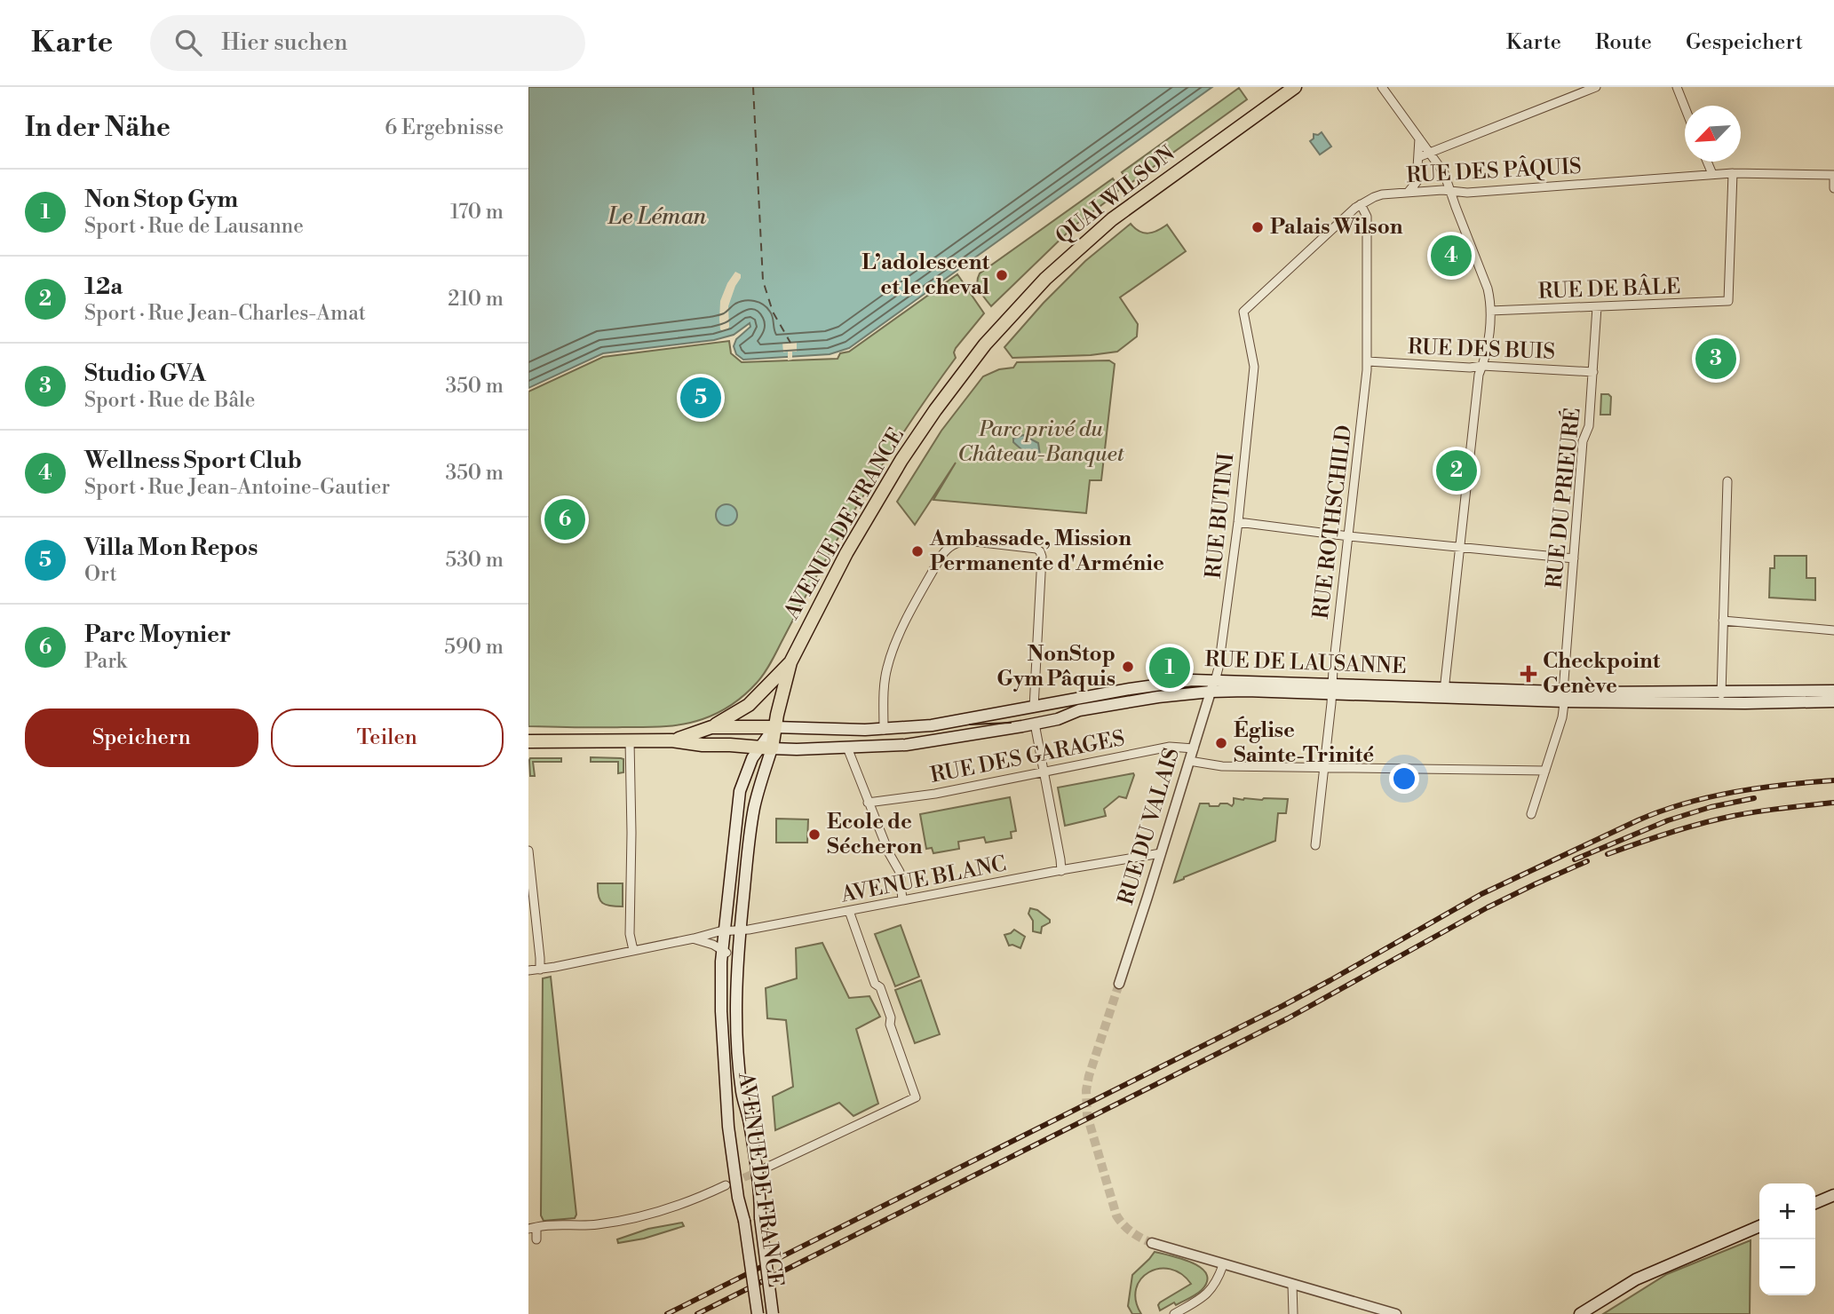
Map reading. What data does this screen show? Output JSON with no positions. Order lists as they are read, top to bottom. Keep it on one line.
{"streets":{"main road":["QUAI WILSON","AVENUE DE FRANCE","RUE DE LAUSANNE"],"street":["RUE DES PÂQUIS","RUE DE BÂLE","RUE DES BUIS","RUE DU PRIEURÉ","RUE BUTINI","RUE ROTHSCHILD","RUE DES GARAGES","RUE DU VALAIS","AVENUE BLANC"]},"crossings":[["RUE DES PÂQUIS","RUE DE BÂLE"],["RUE DES PÂQUIS","RUE BUTINI"],["RUE DES PÂQUIS","RUE ROTHSCHILD"],["QUAI WILSON","AVENUE DE FRANCE"],["RUE DE BÂLE","RUE DU PRIEURÉ"],["RUE DES BUIS","RUE DU PRIEURÉ"],["RUE DES BUIS","RUE ROTHSCHILD"],["RUE BUTINI","RUE DE LAUSANNE"],["RUE BUTINI","RUE DU VALAIS"],["AVENUE DE FRANCE","RUE DE LAUSANNE"],["AVENUE DE FRANCE","AVENUE BLANC"],["RUE DE LAUSANNE","RUE DU VALAIS"],["RUE DES GARAGES","RUE DU VALAIS"],["RUE DU VALAIS","AVENUE BLANC"]],"water":["Le Léman"],"parks":["Parc privé du Château-Banquet"],"places":{"other":["Palais Wilson","L’adolescent et le cheval","Ambassade, Mission Permanente d'Arménie","NonStop Gym Pâquis","Église Sainte-Trinité","Ecole de Sécheron"],"health":["Checkpoint Genève"]},"north":"bottom left","page":{"header":"Karte","search":"Hier suchen","nav":["Karte","Route","Gespeichert"],"heading":["In der Nähe","6 Ergebnisse"],"list":[{"mark":"1","name":"Non Stop Gym","note":"Sport · Rue de Lausanne","value":"170 m"},{"mark":"2","name":"12a","note":"Sport · Rue Jean-Charles-Amat","value":"210 m"},{"mark":"3","name":"Studio GVA","note":"Sport · Rue de Bâle","value":"350 m"},{"mark":"4","name":"Wellness Sport Club","note":"Sport · Rue Jean-Antoine-Gautier","value":"350 m"},{"mark":"5","name":"Villa Mon Repos","note":"Ort","value":"530 m"},{"mark":"6","name":"Parc Moynier","note":"Park","value":"590 m"}],"pins":["4","3","5","2","6","1"],"buttons":["Speichern","Teilen"],"map_buttons":["+","−"]}}
